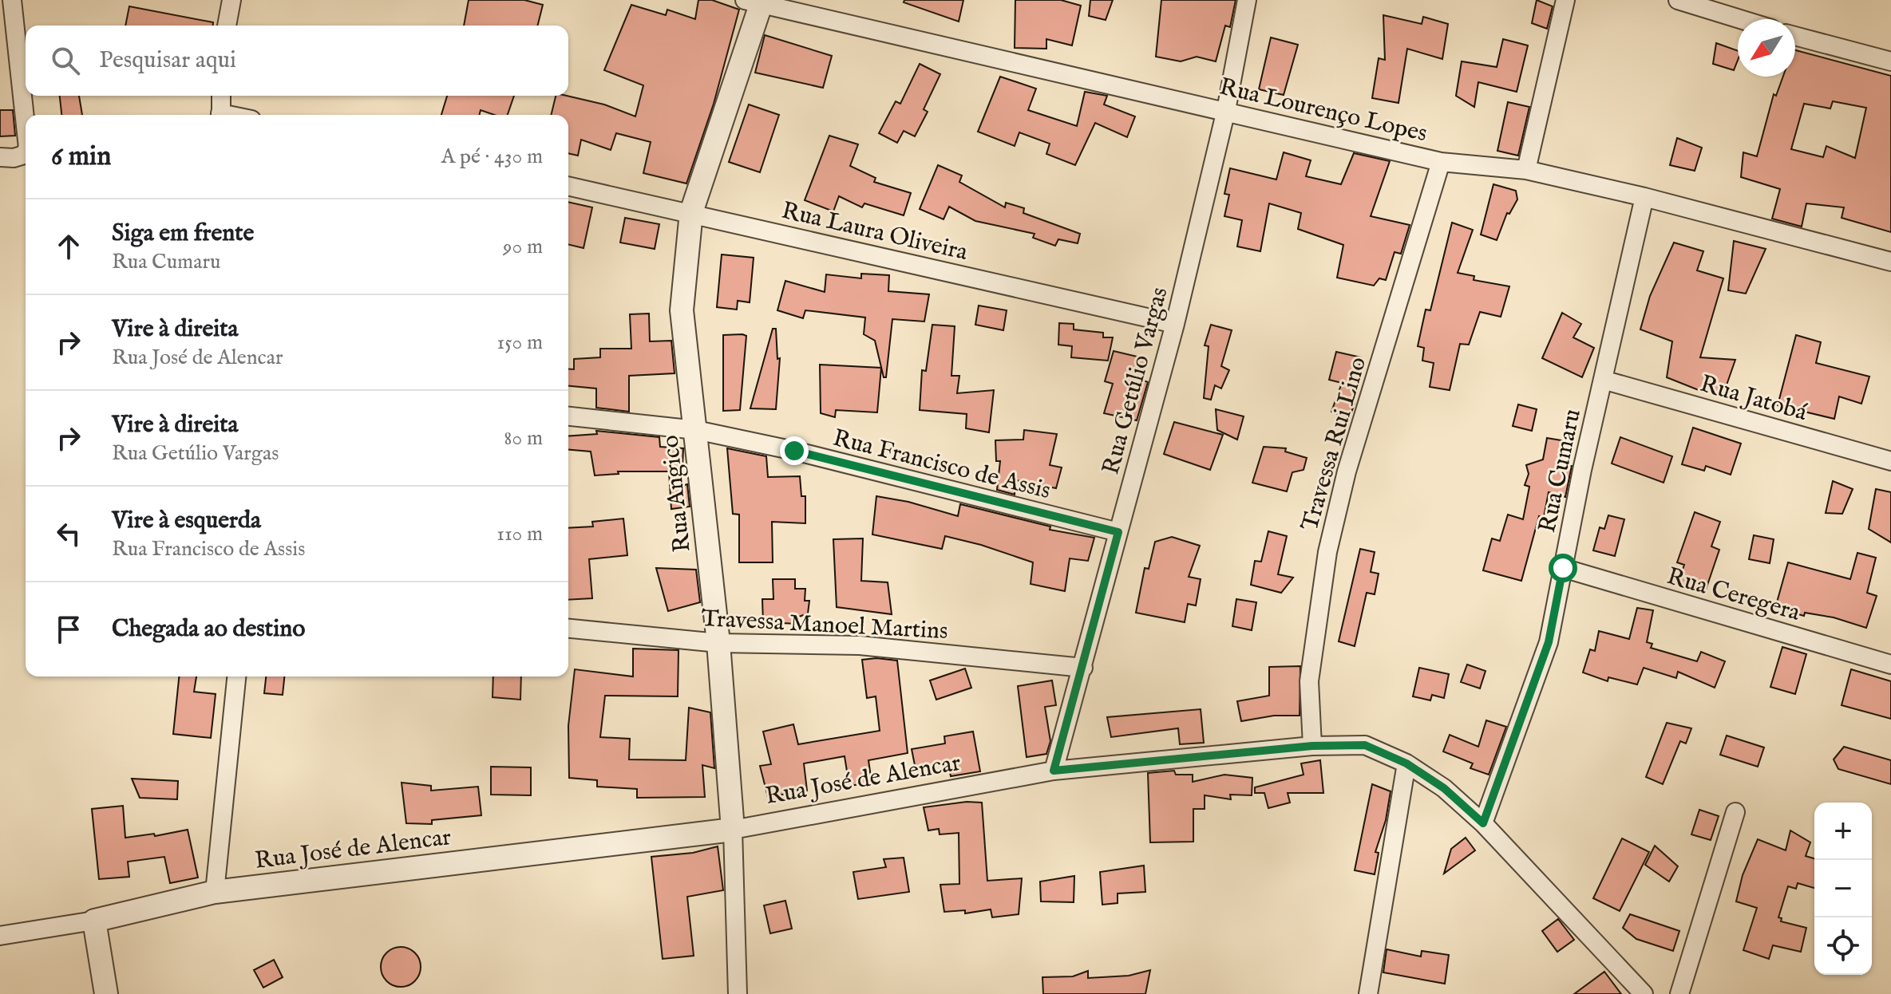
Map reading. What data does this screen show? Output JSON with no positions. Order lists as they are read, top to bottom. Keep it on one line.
{"streets":{"street":["Rua Lourenço Lopes","Rua Laura Oliveira","Rua Getúlio Vargas","Rua Jatobá","Travessa Rui Lino","Rua Francisco de Assis","Rua Cumaru","Rua Angico","Rua Ceregera","Travessa Manoel Martins","Rua José de Alencar"]},"crossings":[["Rua Lourenço Lopes","Rua Getúlio Vargas"],["Rua Lourenço Lopes","Travessa Rui Lino"],["Rua Lourenço Lopes","Rua Cumaru"],["Rua Lourenço Lopes","Rua Angico"],["Rua Laura Oliveira","Rua Getúlio Vargas"],["Rua Laura Oliveira","Rua Angico"],["Rua Getúlio Vargas","Rua Francisco de Assis"],["Rua Getúlio Vargas","Travessa Manoel Martins"],["Rua Getúlio Vargas","Rua José de Alencar"],["Rua Jatobá","Rua Cumaru"],["Travessa Rui Lino","Rua José de Alencar"],["Rua Francisco de Assis","Rua Angico"],["Rua Cumaru","Rua Ceregera"],["Rua Cumaru","Rua José de Alencar"],["Rua Angico","Travessa Manoel Martins"],["Rua Angico","Rua José de Alencar"]],"north":"bottom left","page":{"search":"Pesquisar aqui","heading":["6 min","A pé · 430 m"],"list":[["Siga em frente","Rua Cumaru","90 m"],["Vire à direita","Rua José de Alencar","150 m"],["Vire à direita","Rua Getúlio Vargas","80 m"],["Vire à esquerda","Rua Francisco de Assis","110 m"],"Chegada ao destino"],"map_buttons":["+","−"]}}
